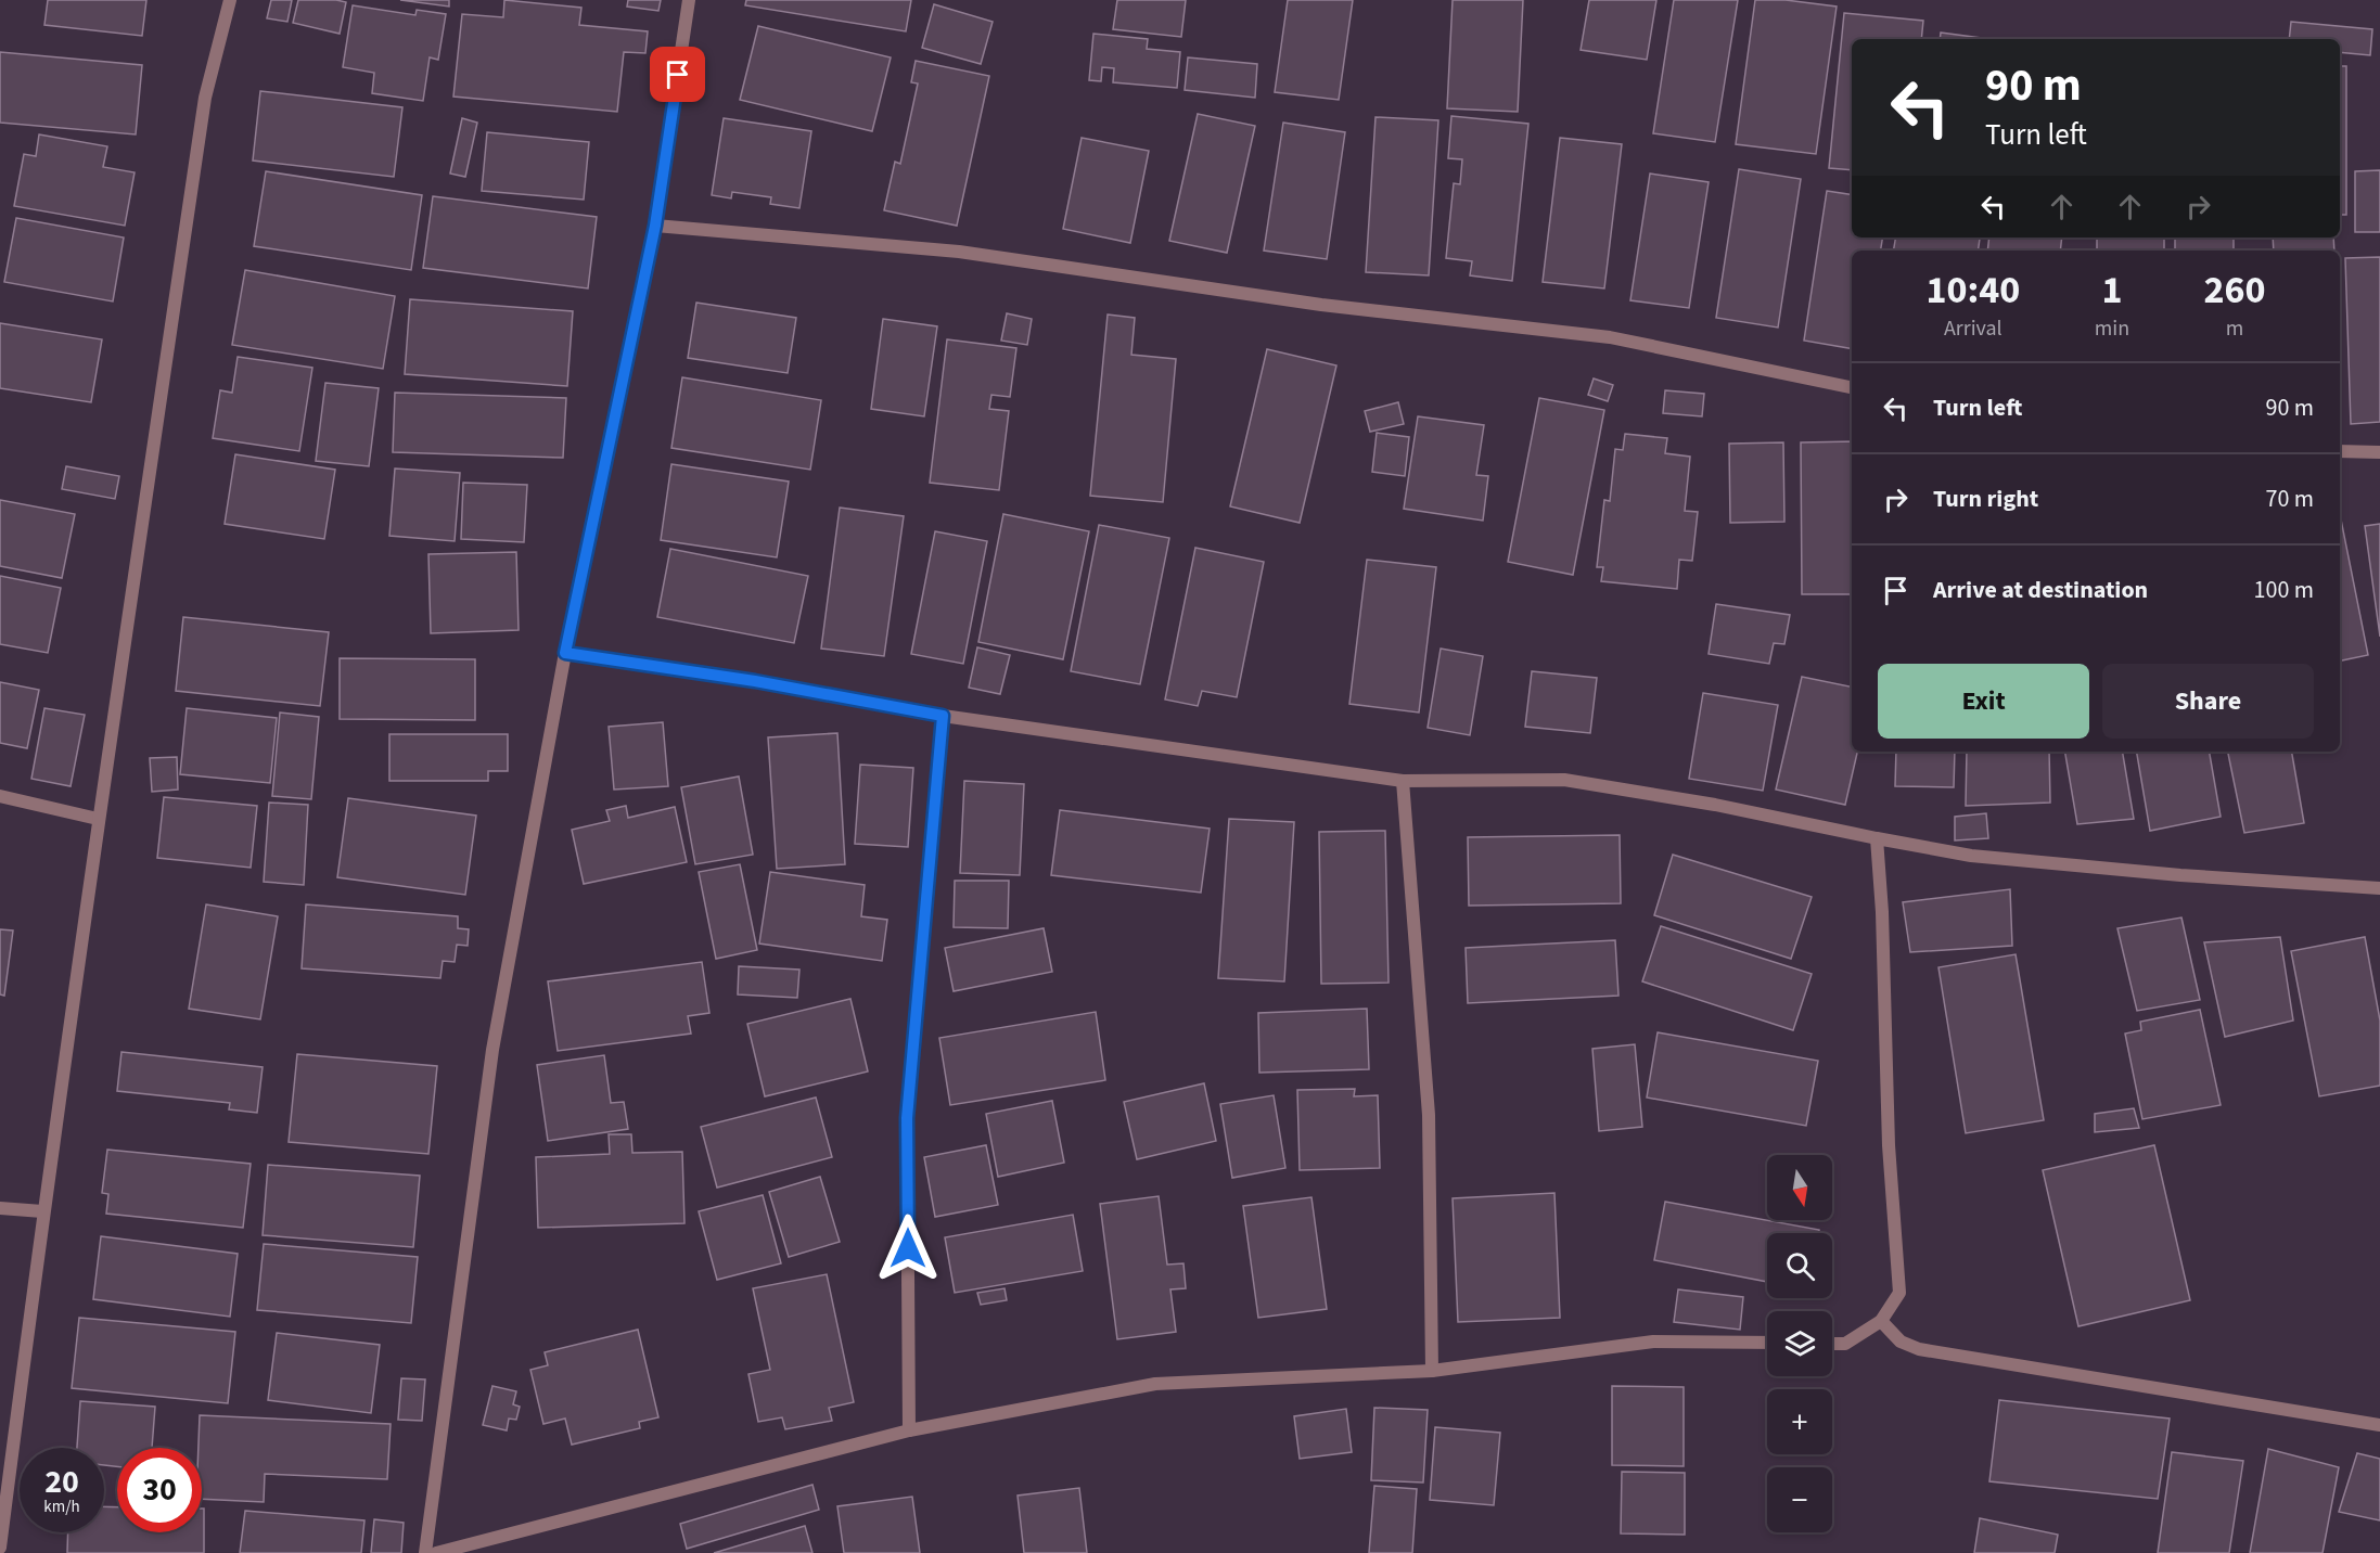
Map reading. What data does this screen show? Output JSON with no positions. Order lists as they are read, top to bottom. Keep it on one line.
{"north":"bottom","page":{"turn":["90 m","Turn left"],"eta":["10:40","Arrival","1","min","260","m"],"list":[{"name":"Turn left","value":"90 m"},{"name":"Turn right","value":"70 m"},{"name":"Arrive at destination","value":"100 m"}],"buttons":["Exit","Share"],"map_buttons":["+","−"],"speed":"20 km/h","limit":"30"}}
